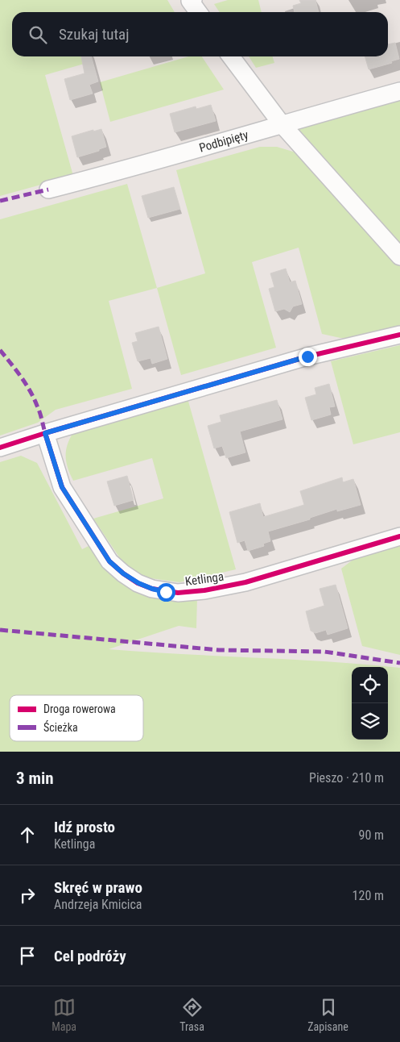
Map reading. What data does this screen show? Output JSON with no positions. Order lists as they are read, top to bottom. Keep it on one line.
{"streets":{"street":["Podbipięty","Ketlinga"]},"legend":["Droga rowerowa","Ścieżka"],"page":{"search":"Szukaj tutaj","heading":["3 min","Pieszo · 210 m"],"list":[["Idź prosto","Ketlinga","90 m"],["Skręć w prawo","Andrzeja Kmicica","120 m"],"Cel podróży"],"nav":["Mapa","Trasa","Zapisane"]}}
